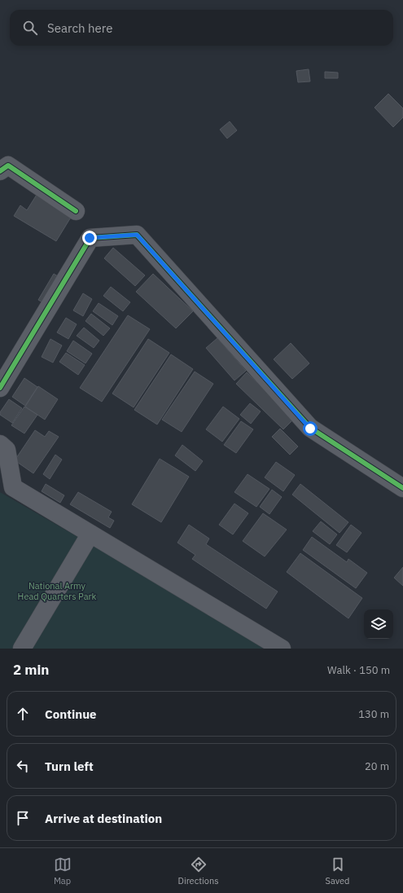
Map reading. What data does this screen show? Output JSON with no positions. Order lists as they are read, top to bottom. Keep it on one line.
{"parks":["National Army Head Quarters Park"],"page":{"search":"Search here","heading":["2 min","Walk · 150 m"],"list":[["Continue","130 m"],["Turn left","20 m"],"Arrive at destination"],"nav":["Map","Directions","Saved"]}}
